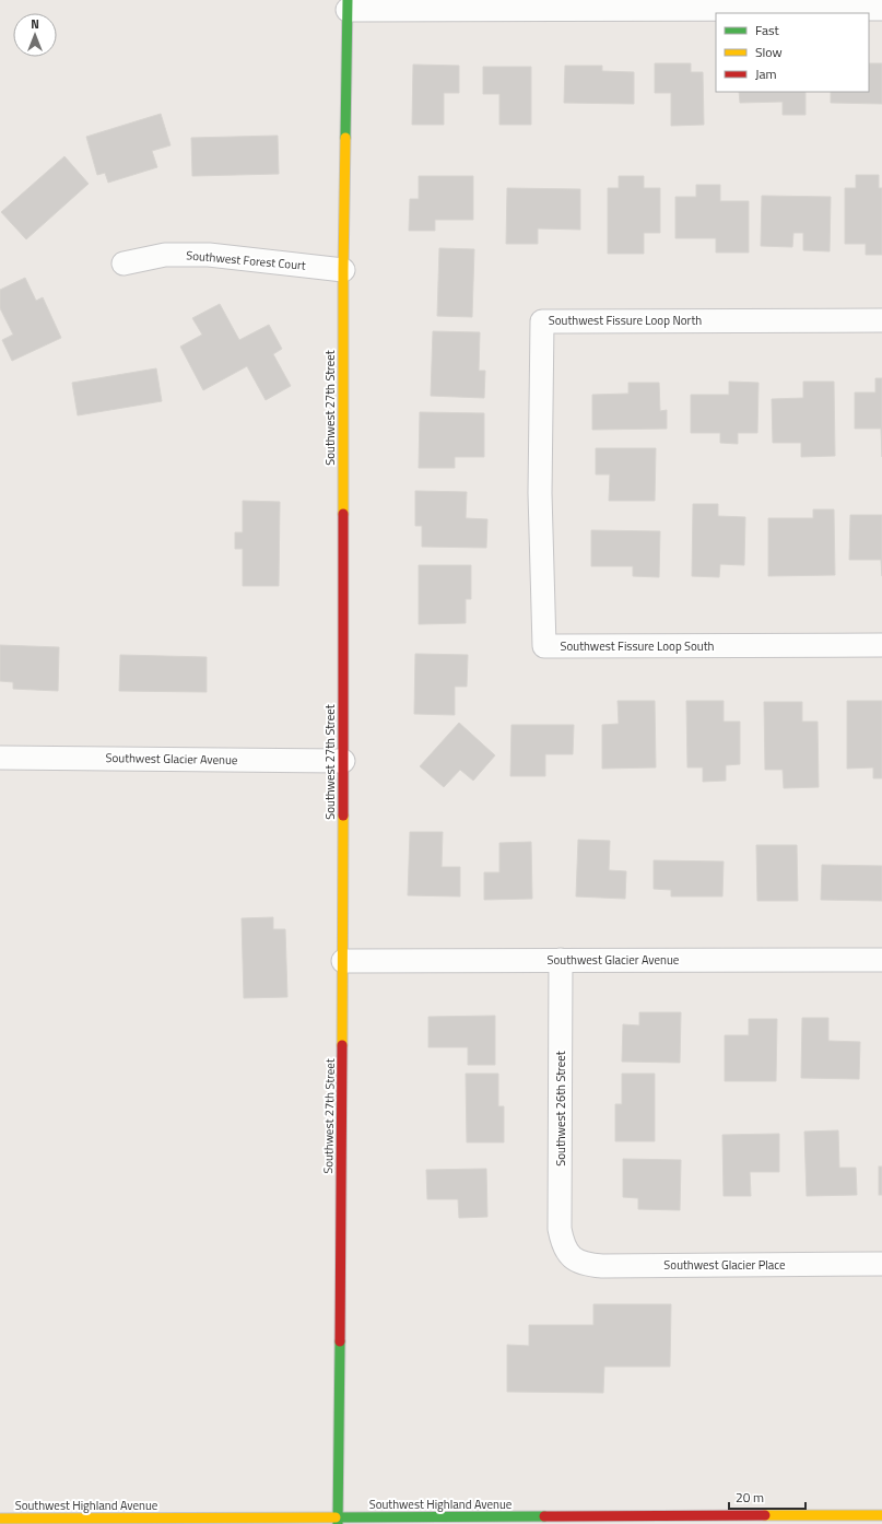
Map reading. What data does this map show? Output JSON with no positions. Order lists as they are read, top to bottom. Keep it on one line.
{"streets":{"main road":["Southwest 27th Street","Southwest Highland Avenue"],"street":["Southwest Forest Court","Southwest Fissure Loop North","Southwest Fissure Loop South","Southwest Glacier Avenue","Southwest 26th Street","Southwest Glacier Place"]},"crossings":[["Southwest Forest Court","Southwest 27th Street"],["Southwest Fissure Loop North","Southwest Fissure Loop South"],["Southwest 27th Street","Southwest Glacier Avenue"],["Southwest 27th Street","Southwest Highland Avenue"],["Southwest Glacier Avenue","Southwest 26th Street"],["Southwest 26th Street","Southwest Glacier Place"]],"legend":["Fast","Slow","Jam"],"scale_bar":"20 m","north":"top"}
